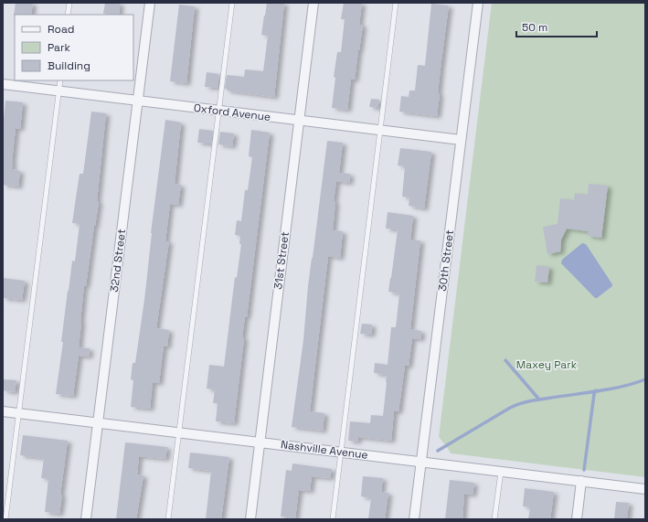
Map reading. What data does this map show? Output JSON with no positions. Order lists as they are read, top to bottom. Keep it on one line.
{"streets":{"street":["Oxford Avenue","32nd Street","31st Street","30th Street","Nashville Avenue"]},"crossings":[["Oxford Avenue","32nd Street"],["Oxford Avenue","31st Street"],["Oxford Avenue","30th Street"],["32nd Street","Nashville Avenue"],["31st Street","Nashville Avenue"],["30th Street","Nashville Avenue"]],"parks":["Maxey Park"],"legend":["Road","Park","Building"],"scale_bar":"50 m"}
